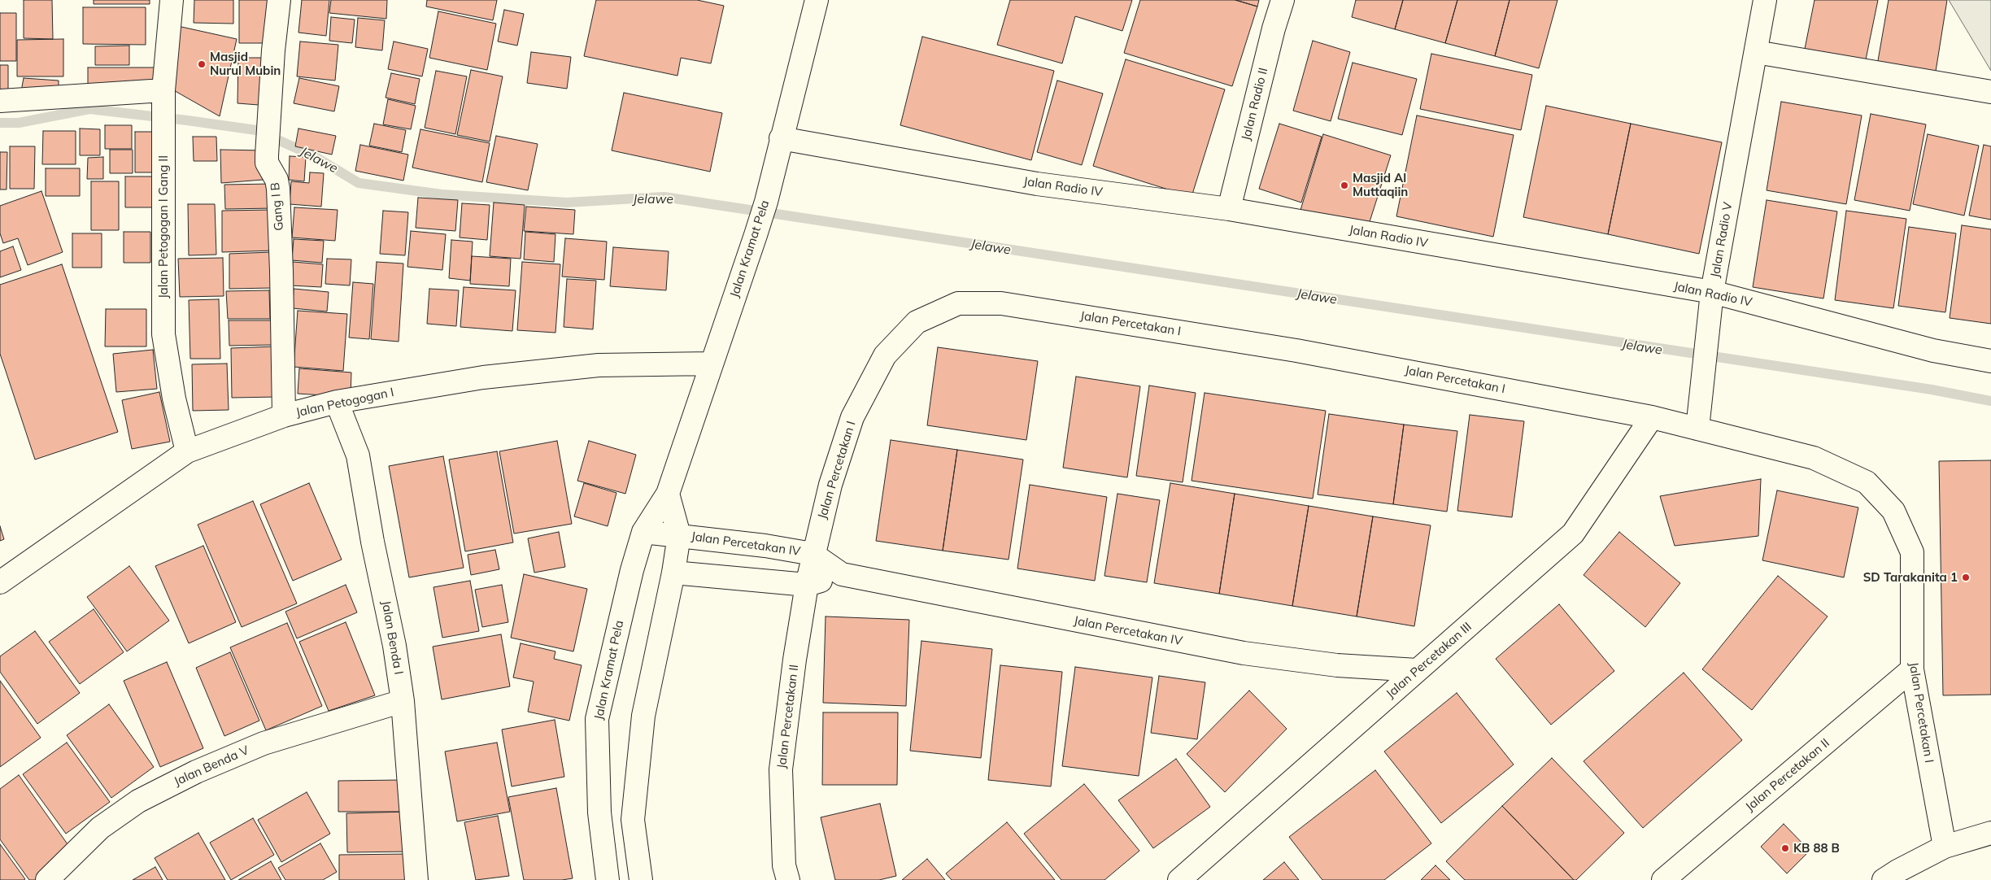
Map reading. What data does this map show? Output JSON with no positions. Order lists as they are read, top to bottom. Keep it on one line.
{"streets":{"street":["Jalan Radio II","Jalan Radio IV","Gang I B","Jalan Petogogan I Gang II","Jalan Radio V","Jalan Kramat Pela","Jalan Percetakan I","Jalan Petogogan I","Jalan Percetakan IV","Jalan Benda I","Jalan Percetakan III","Jalan Percetakan II","Jalan Benda V"]},"crossings":[["Jalan Radio II","Jalan Radio IV"],["Jalan Radio IV","Jalan Radio V"],["Jalan Radio IV","Jalan Kramat Pela"],["Gang I B","Jalan Petogogan I"],["Jalan Petogogan I Gang II","Jalan Petogogan I"],["Jalan Radio V","Jalan Percetakan I"],["Jalan Kramat Pela","Jalan Petogogan I"],["Jalan Kramat Pela","Jalan Percetakan IV"],["Jalan Percetakan I","Jalan Percetakan IV"],["Jalan Percetakan I","Jalan Percetakan III"],["Jalan Percetakan I","Jalan Percetakan II"],["Jalan Petogogan I","Jalan Benda I"],["Jalan Percetakan IV","Jalan Percetakan III"],["Jalan Percetakan IV","Jalan Percetakan II"],["Jalan Benda I","Jalan Benda V"]],"water":["Jelawe"],"places":["Masjid Nurul Mubin","Masjid Al Muttaqiin","SD Tarakanita 1","KB 88 B"]}
